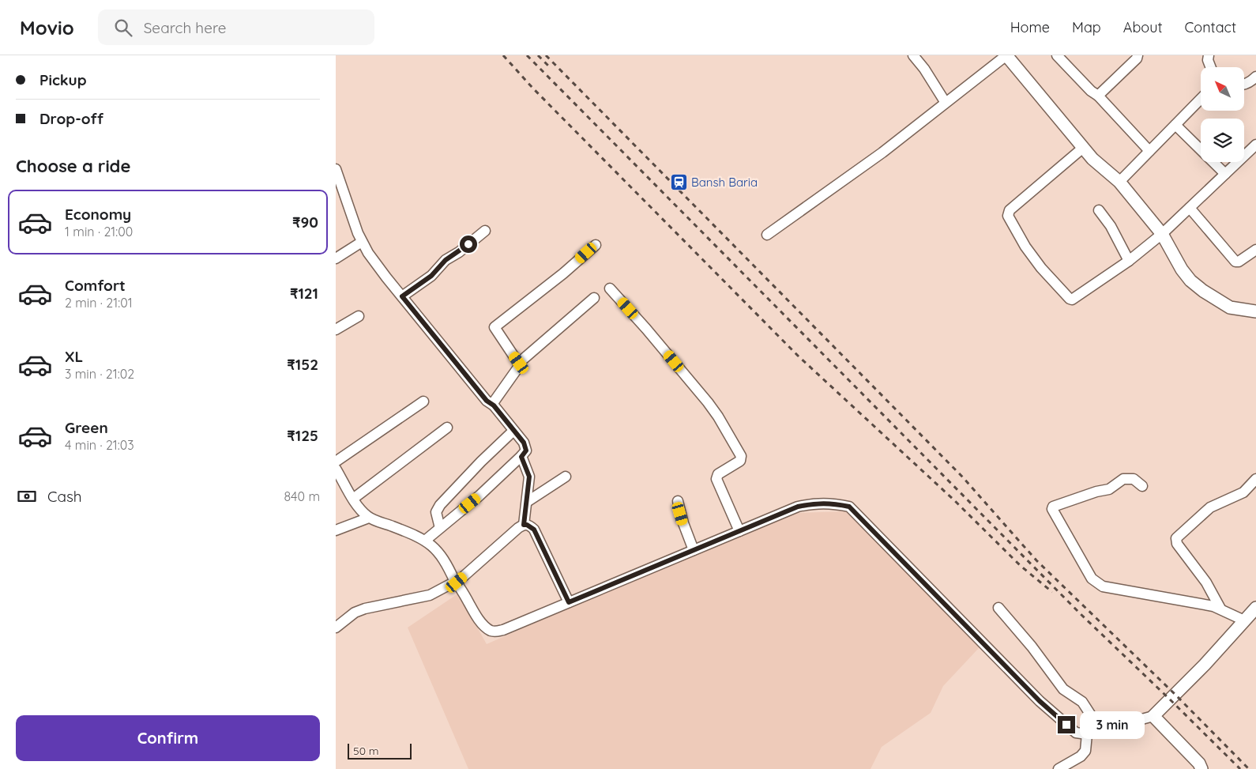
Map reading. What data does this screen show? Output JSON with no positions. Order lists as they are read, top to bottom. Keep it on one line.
{"places":{"station":["Bansh Baria"]},"scale_bar":"50 m","north":"top left","page":{"header":"Movio","search":"Search here","nav":["Home","Map","About","Contact"],"banner":["Pickup","Drop-off"],"heading":"Choose a ride","list":[{"name":"Economy","note":"1 min · 21:00","value":"₹90"},{"name":"Comfort","note":"2 min · 21:01","value":"₹121"},{"name":"XL","note":"3 min · 21:02","value":"₹152"},{"name":"Green","note":"4 min · 21:03","value":"₹125"}],"pay":["Cash","840 m"],"buttons":"Confirm","bubble":"3 min","scale":"50 m"}}
